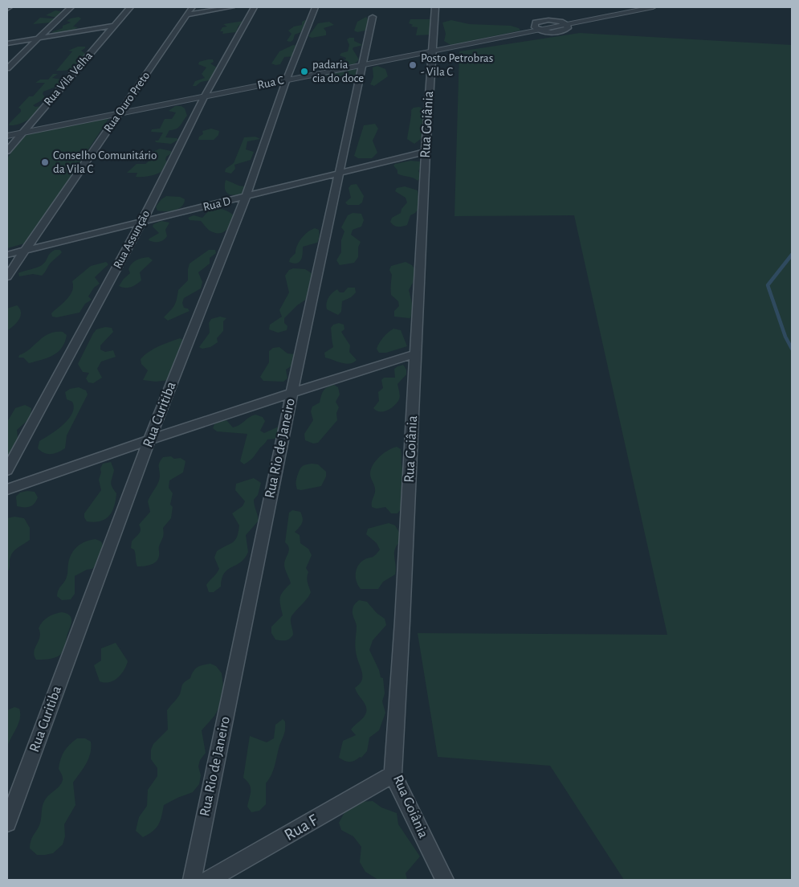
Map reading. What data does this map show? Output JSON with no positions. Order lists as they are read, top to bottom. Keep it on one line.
{"streets":{"street":["Rua Vila Velha","Rua C","Rua Ouro Preto","Rua Goiânia","Rua D","Rua Assunção","Rua Curitiba","Rua Rio de Janeiro","Rua F"]},"crossings":[["Rua Vila Velha","Rua C"],["Rua C","Rua Ouro Preto"],["Rua C","Rua Goiânia"],["Rua C","Rua Assunção"],["Rua C","Rua Curitiba"],["Rua C","Rua Rio de Janeiro"],["Rua Ouro Preto","Rua D"],["Rua Goiânia","Rua D"],["Rua Goiânia","Rua F"],["Rua D","Rua Assunção"],["Rua D","Rua Curitiba"],["Rua D","Rua Rio de Janeiro"]],"places":["Posto Petrobras - Vila C","padaria cia do doce","Conselho Comunitário da Vila C"]}
